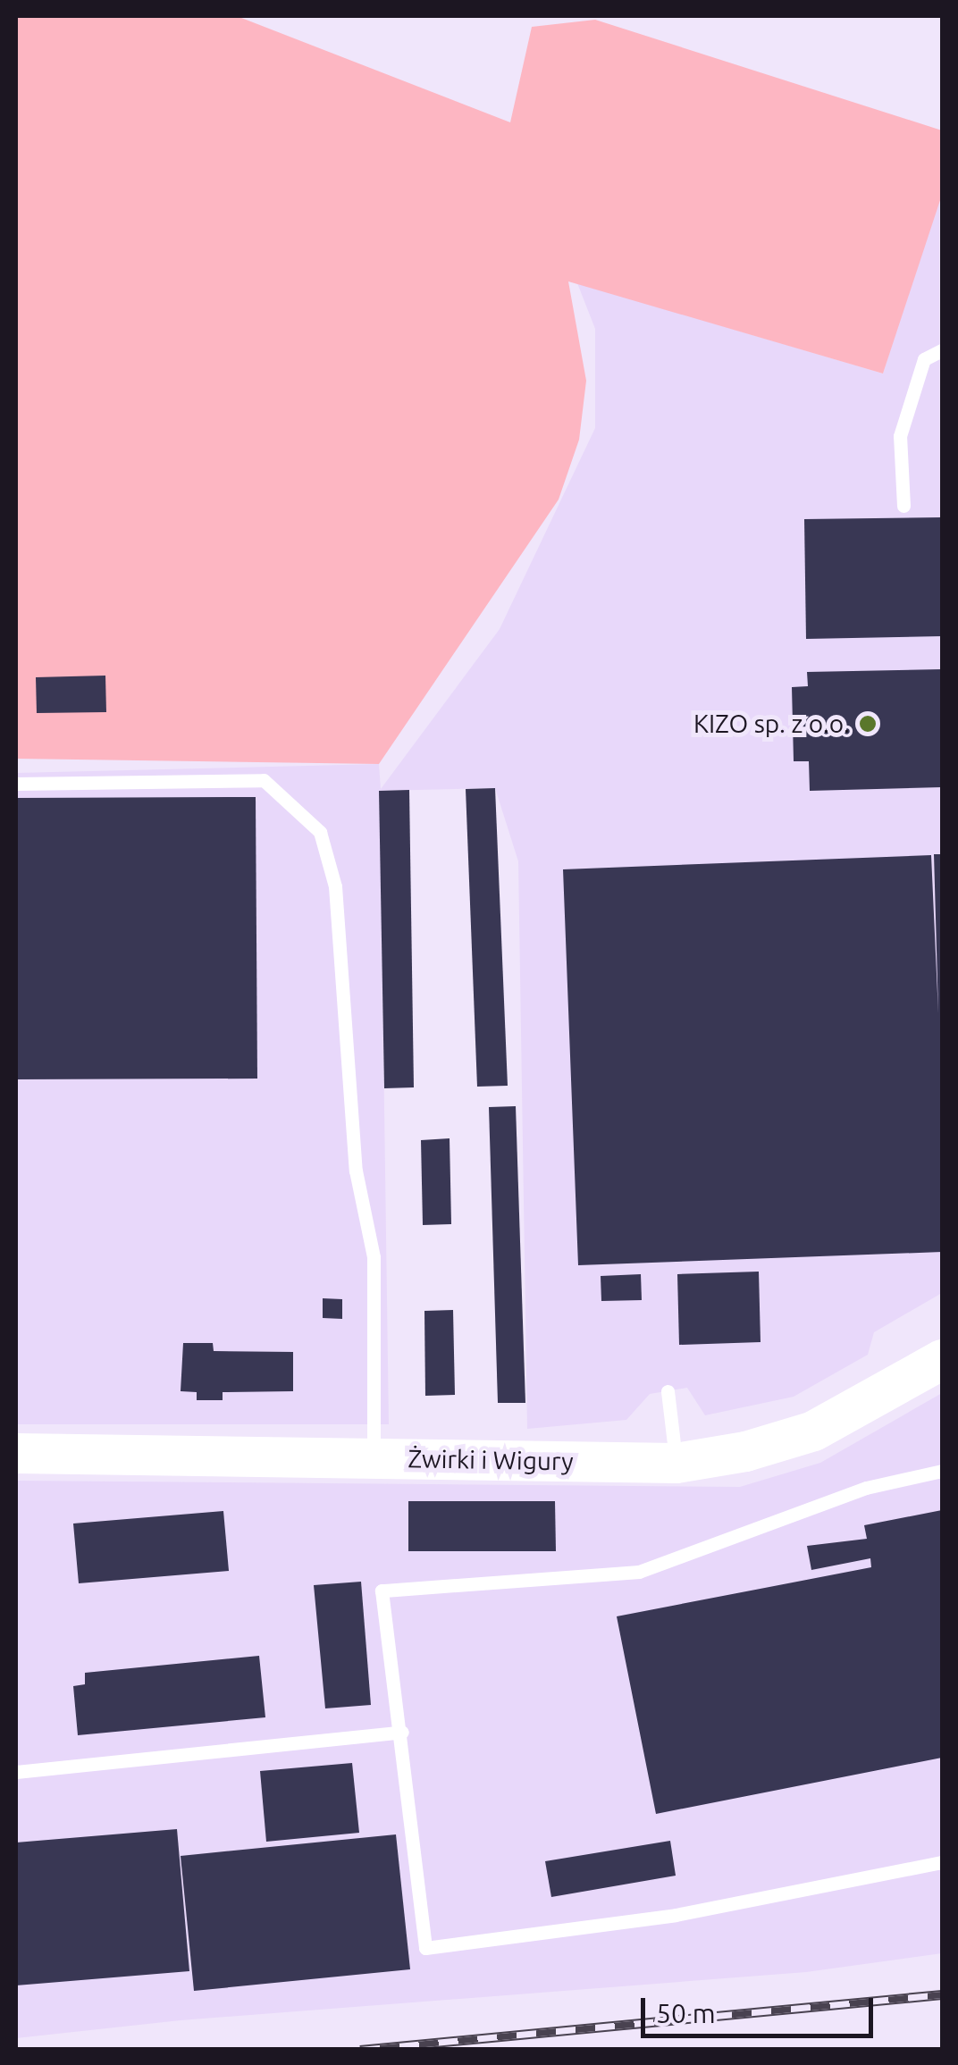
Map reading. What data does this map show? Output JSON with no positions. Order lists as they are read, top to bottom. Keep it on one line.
{"streets":{"street":["Żwirki i Wigury"]},"places":["KIZO sp. z o.o."],"scale_bar":"50 m"}
